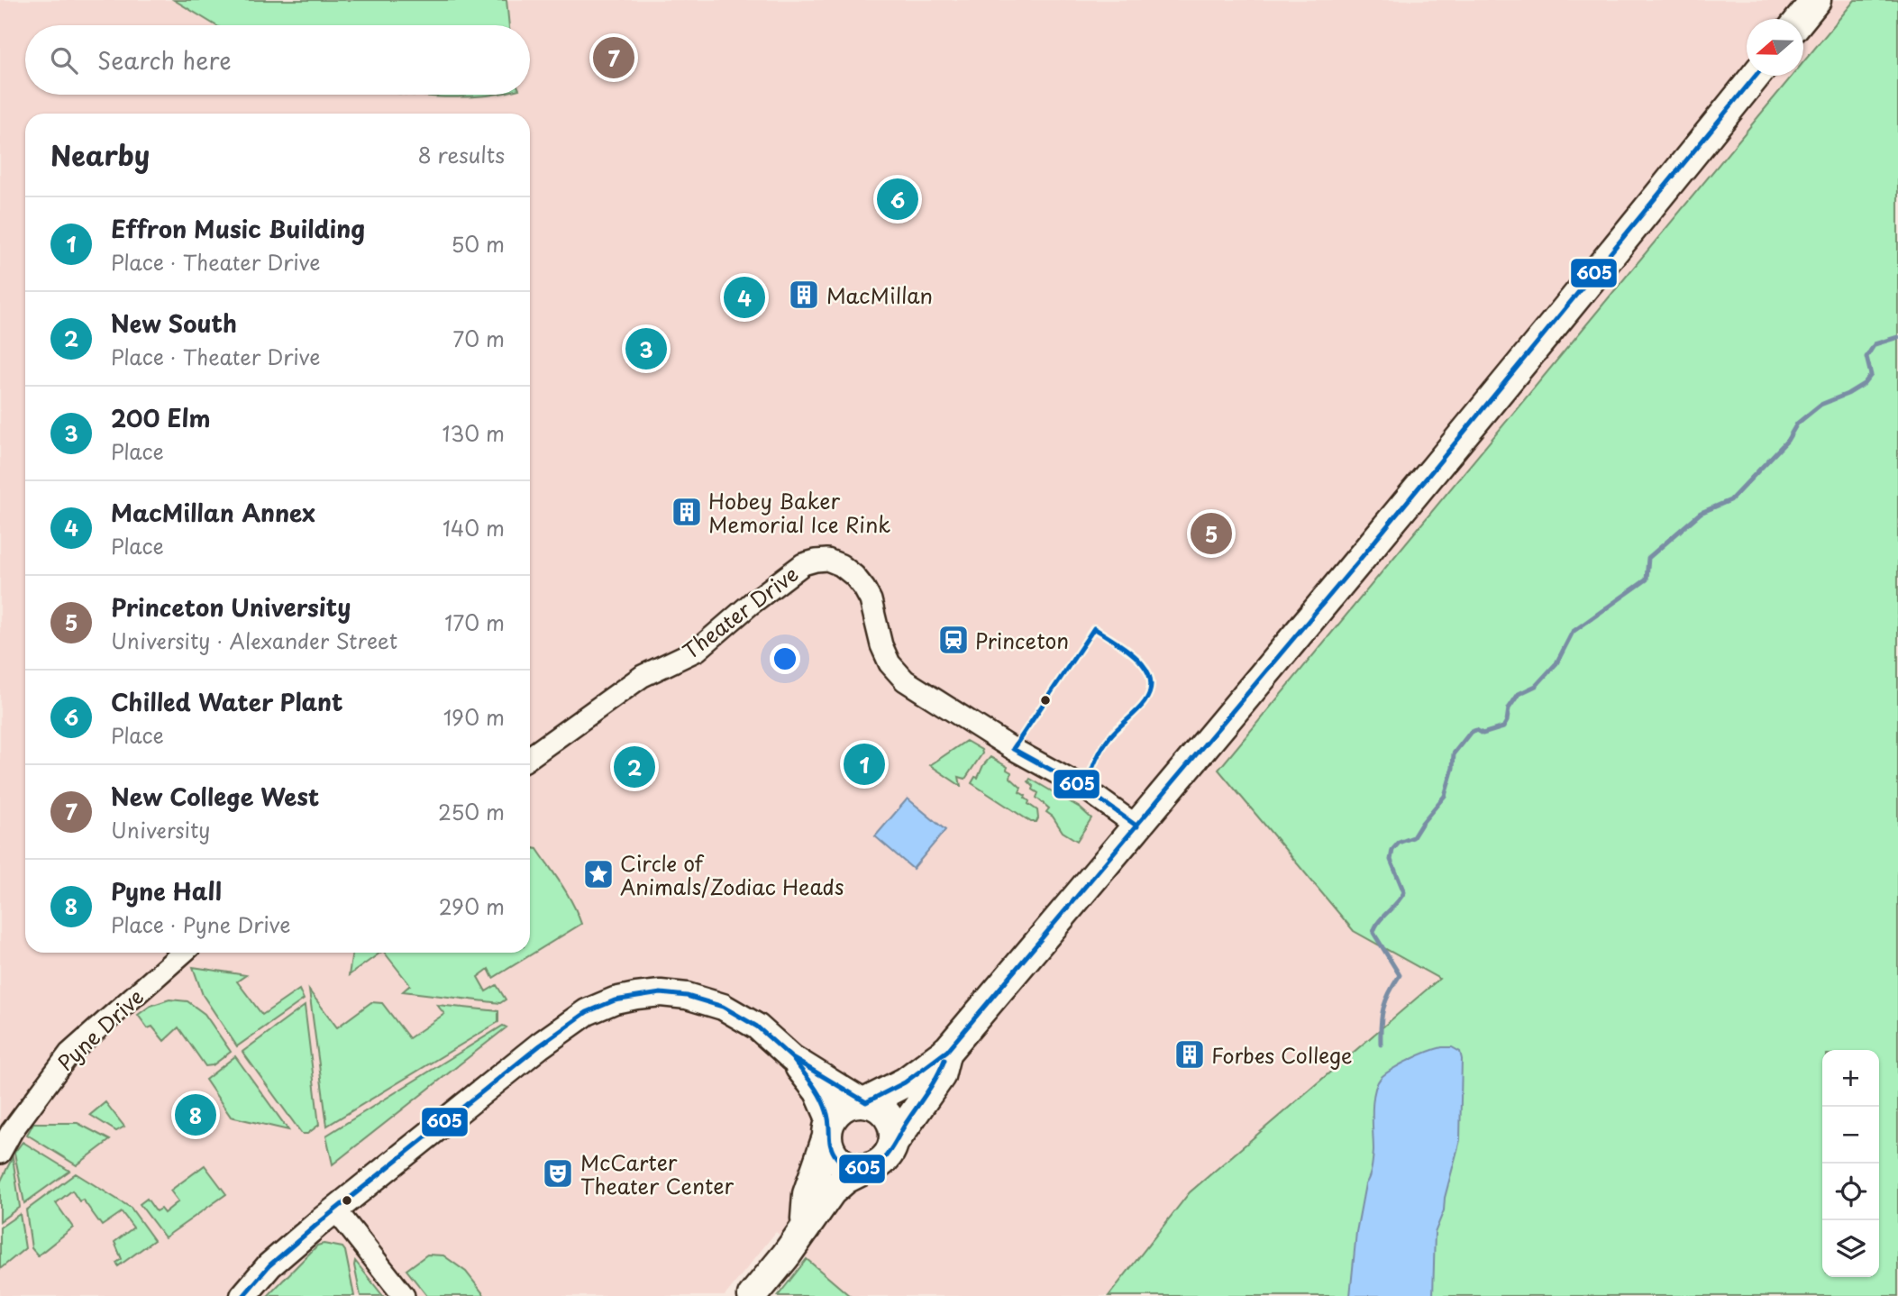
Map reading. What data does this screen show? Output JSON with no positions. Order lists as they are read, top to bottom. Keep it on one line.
{"streets":{"street":["Theater Drive","Pyne Drive"]},"places":{"building":["MacMillan","Hobey Baker Memorial Ice Rink","Forbes College"],"station":["Princeton"],"place":["Circle of Animals/Zodiac Heads"],"theatre":["McCarter Theater Center"]},"lines":["transit line 605"],"north":"left","page":{"search":"Search here","pins":["7","6","4","3","5","1","2","8"],"heading":["Nearby","8 results"],"list":[{"mark":"1","name":"Effron Music Building","note":"Place · Theater Drive","value":"50 m"},{"mark":"2","name":"New South","note":"Place · Theater Drive","value":"70 m"},{"mark":"3","name":"200 Elm","note":"Place","value":"130 m"},{"mark":"4","name":"MacMillan Annex","note":"Place","value":"140 m"},{"mark":"5","name":"Princeton University","note":"University · Alexander Street","value":"170 m"},{"mark":"6","name":"Chilled Water Plant","note":"Place","value":"190 m"},{"mark":"7","name":"New College West","note":"University","value":"250 m"},{"mark":"8","name":"Pyne Hall","note":"Place · Pyne Drive","value":"290 m"}],"map_buttons":["+","−"]}}
